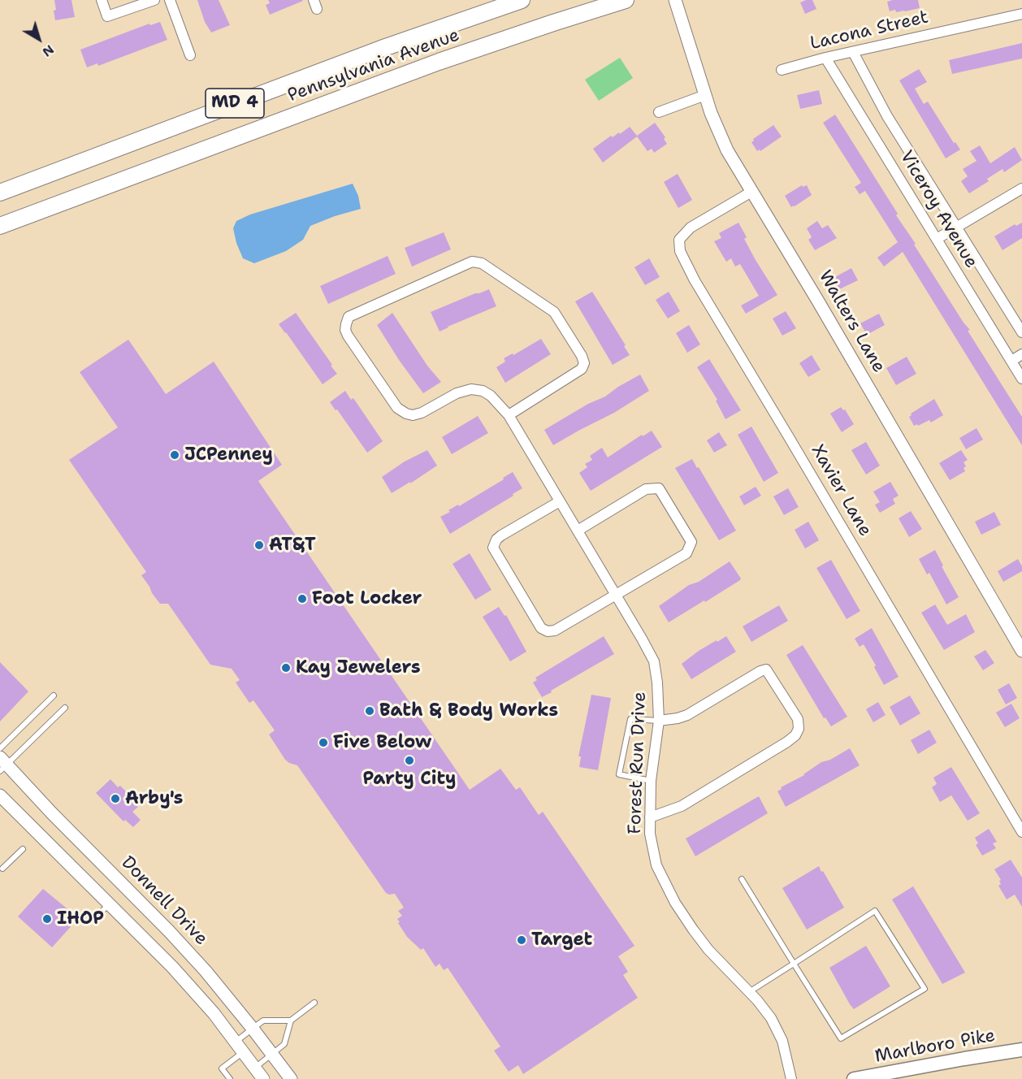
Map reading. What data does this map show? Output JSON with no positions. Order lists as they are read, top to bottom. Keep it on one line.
{"streets":{"highway":["Pennsylvania Avenue","MD 4"],"main road":["Marlboro Pike"],"street":["Lacona Street","Viceroy Avenue","Walters Lane","Xavier Lane","Forest Run Drive","Donnell Drive"]},"crossings":[["Lacona Street","Viceroy Avenue"],["Walters Lane","Xavier Lane"]],"places":["JCPenney","AT&T","Foot Locker","Kay Jewelers","Bath & Body Works","Five Below","Party City","Arby's","IHOP","Target"],"north":"bottom right"}
